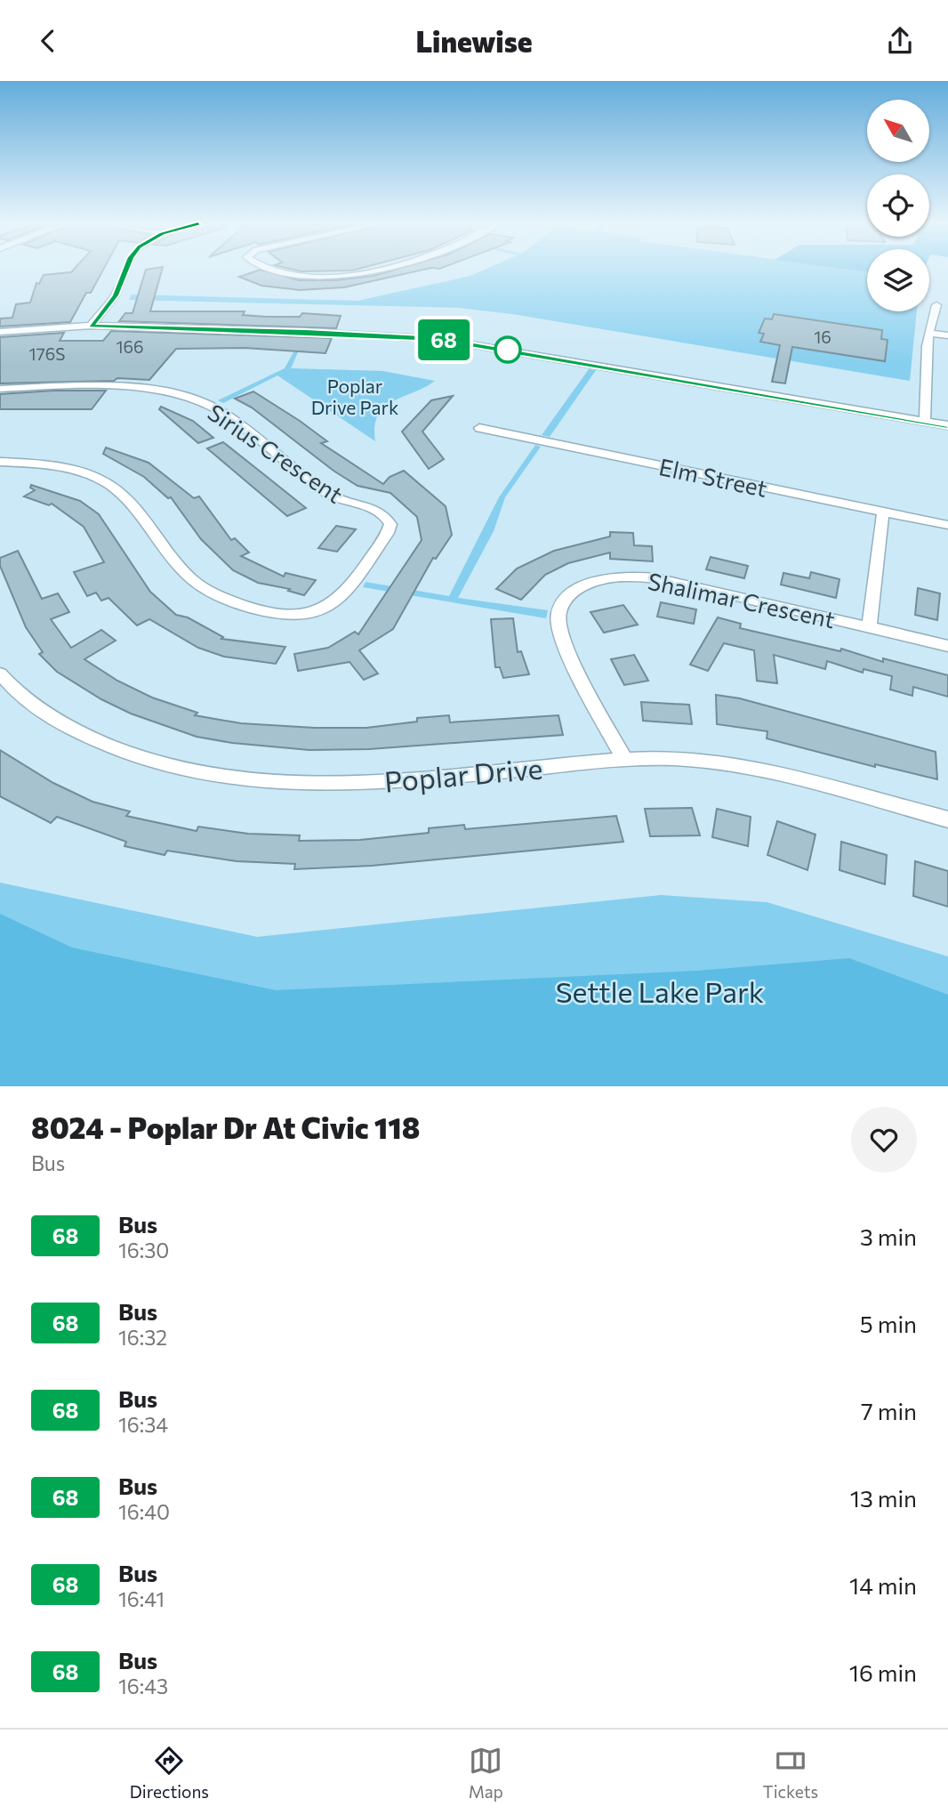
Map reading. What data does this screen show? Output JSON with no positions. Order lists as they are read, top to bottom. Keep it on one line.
{"streets":{"street":["Sirius Crescent","Elm Street","Shalimar Crescent","Poplar Drive"]},"crossings":[["Shalimar Crescent","Poplar Drive"]],"parks":["Poplar Drive Park","Settle Lake Park"],"lines":["bus line 68"],"house_numbers":["16","166","176S"],"north":"top left","page":{"header":"Linewise","on_map":"68","heading":["8024 - Poplar Dr At Civic 118","Bus"],"list":[{"mark":"68","name":"Bus","note":"16:30","value":"3 min"},{"mark":"68","name":"Bus","note":"16:32","value":"5 min"},{"mark":"68","name":"Bus","note":"16:34","value":"7 min"},{"mark":"68","name":"Bus","note":"16:40","value":"13 min"},{"mark":"68","name":"Bus","note":"16:41","value":"14 min"},{"mark":"68","name":"Bus","note":"16:43","value":"16 min"}],"tabs":["Directions","Map","Tickets"]}}
